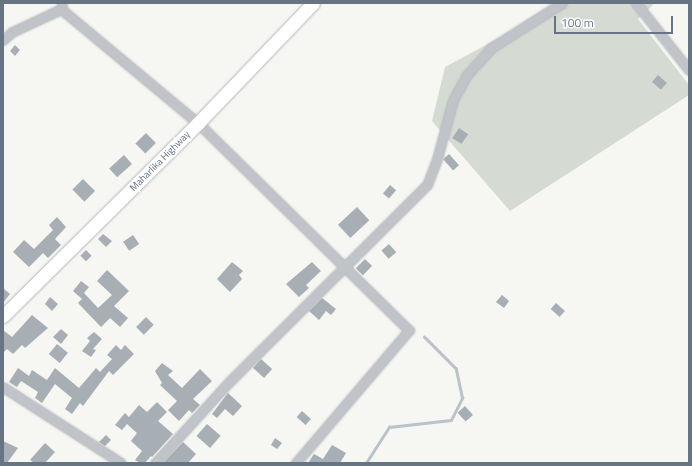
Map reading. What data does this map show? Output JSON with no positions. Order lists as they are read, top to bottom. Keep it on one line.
{"streets":{"highway":["Maharlika Highway"]},"scale_bar":"100 m"}
